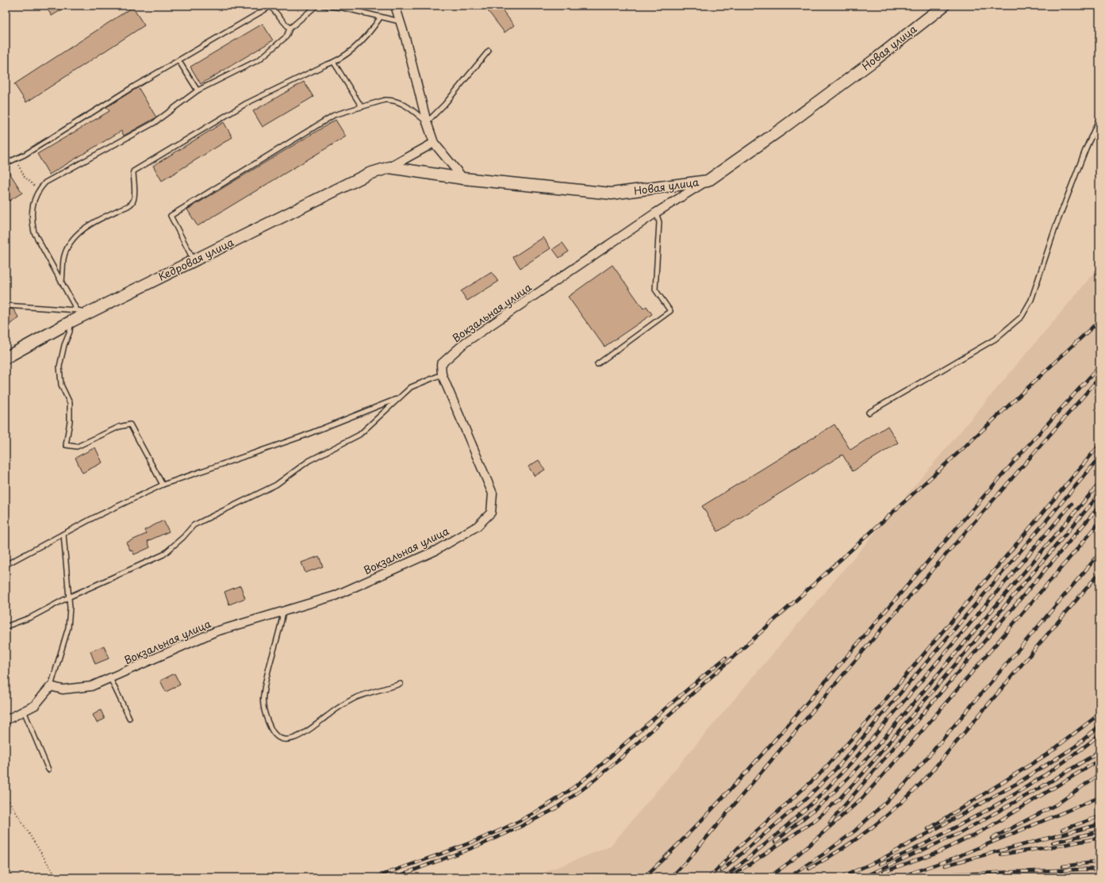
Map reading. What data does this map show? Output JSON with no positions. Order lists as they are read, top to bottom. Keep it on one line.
{"streets":{"street":["Новая улица","Кедровая улица","Вокзальная улица"]},"crossings":[["Новая улица","Кедровая улица"],["Новая улица","Вокзальная улица"]]}
